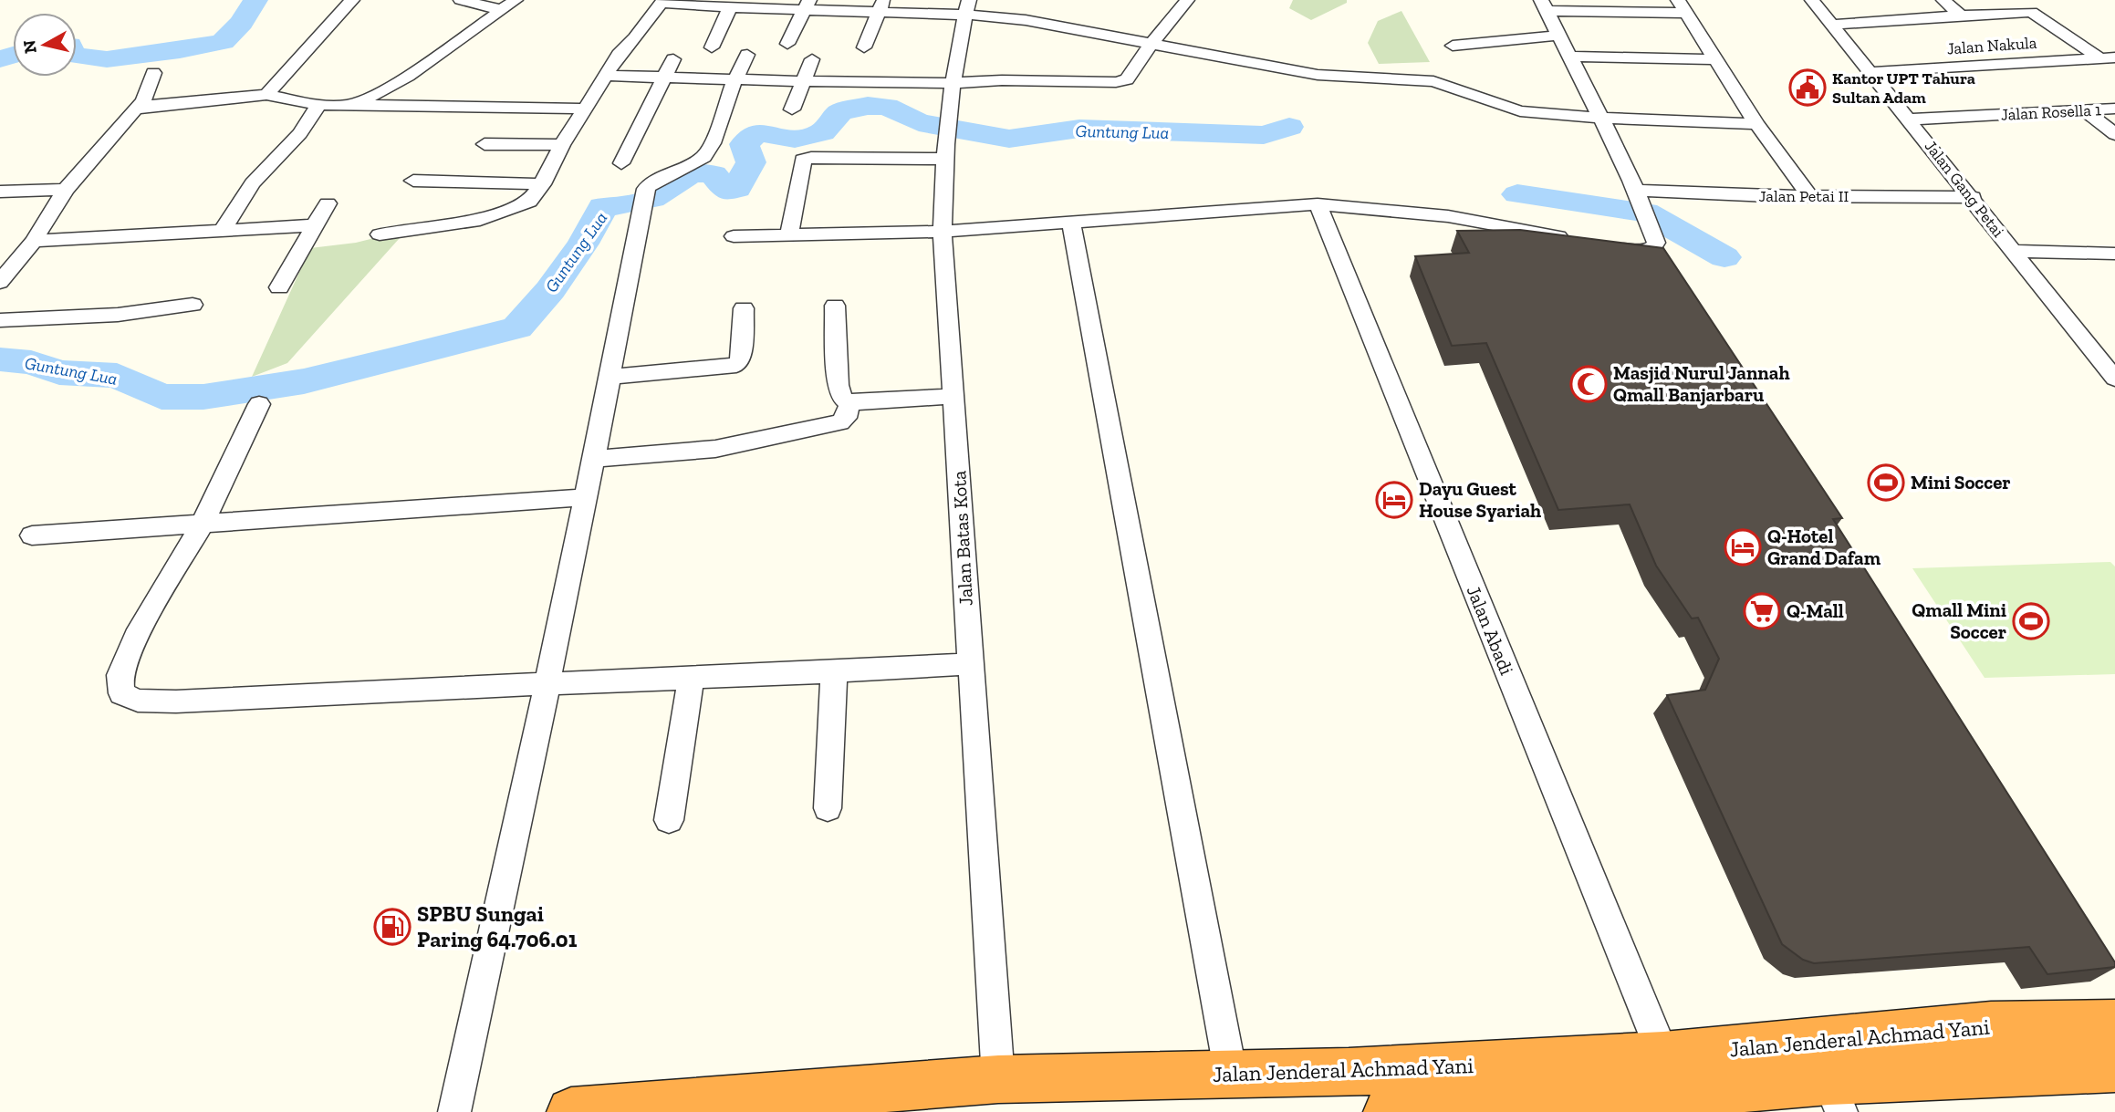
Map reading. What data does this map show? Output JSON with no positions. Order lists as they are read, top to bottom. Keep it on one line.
{"streets":{"highway":["Jalan Jenderal Achmad Yani"],"street":["Jalan Nakula","Jalan Rosella 1","Jalan Gang Petai","Jalan Petai II","Jalan Batas Kota","Jalan Abadi"]},"crossings":[["Jalan Nakula","Jalan Gang Petai"],["Jalan Rosella 1","Jalan Gang Petai"],["Jalan Gang Petai","Jalan Petai II"],["Jalan Batas Kota","Jalan Jenderal Achmad Yani"],["Jalan Abadi","Jalan Jenderal Achmad Yani"]],"water":["Guntung Lua"],"places":{"public building":["Kantor UPT Tahura Sultan Adam"],"mosque":["Masjid Nurul Jannah Qmall Banjarbaru"],"sports":["Mini Soccer","Qmall Mini Soccer"],"hotel":["Dayu Guest House Syariah","Q-Hotel Grand Dafam"],"supermarket":["Q-Mall"],"fuel station":["SPBU Sungai Paring 64.706.01"]},"north":"left"}
